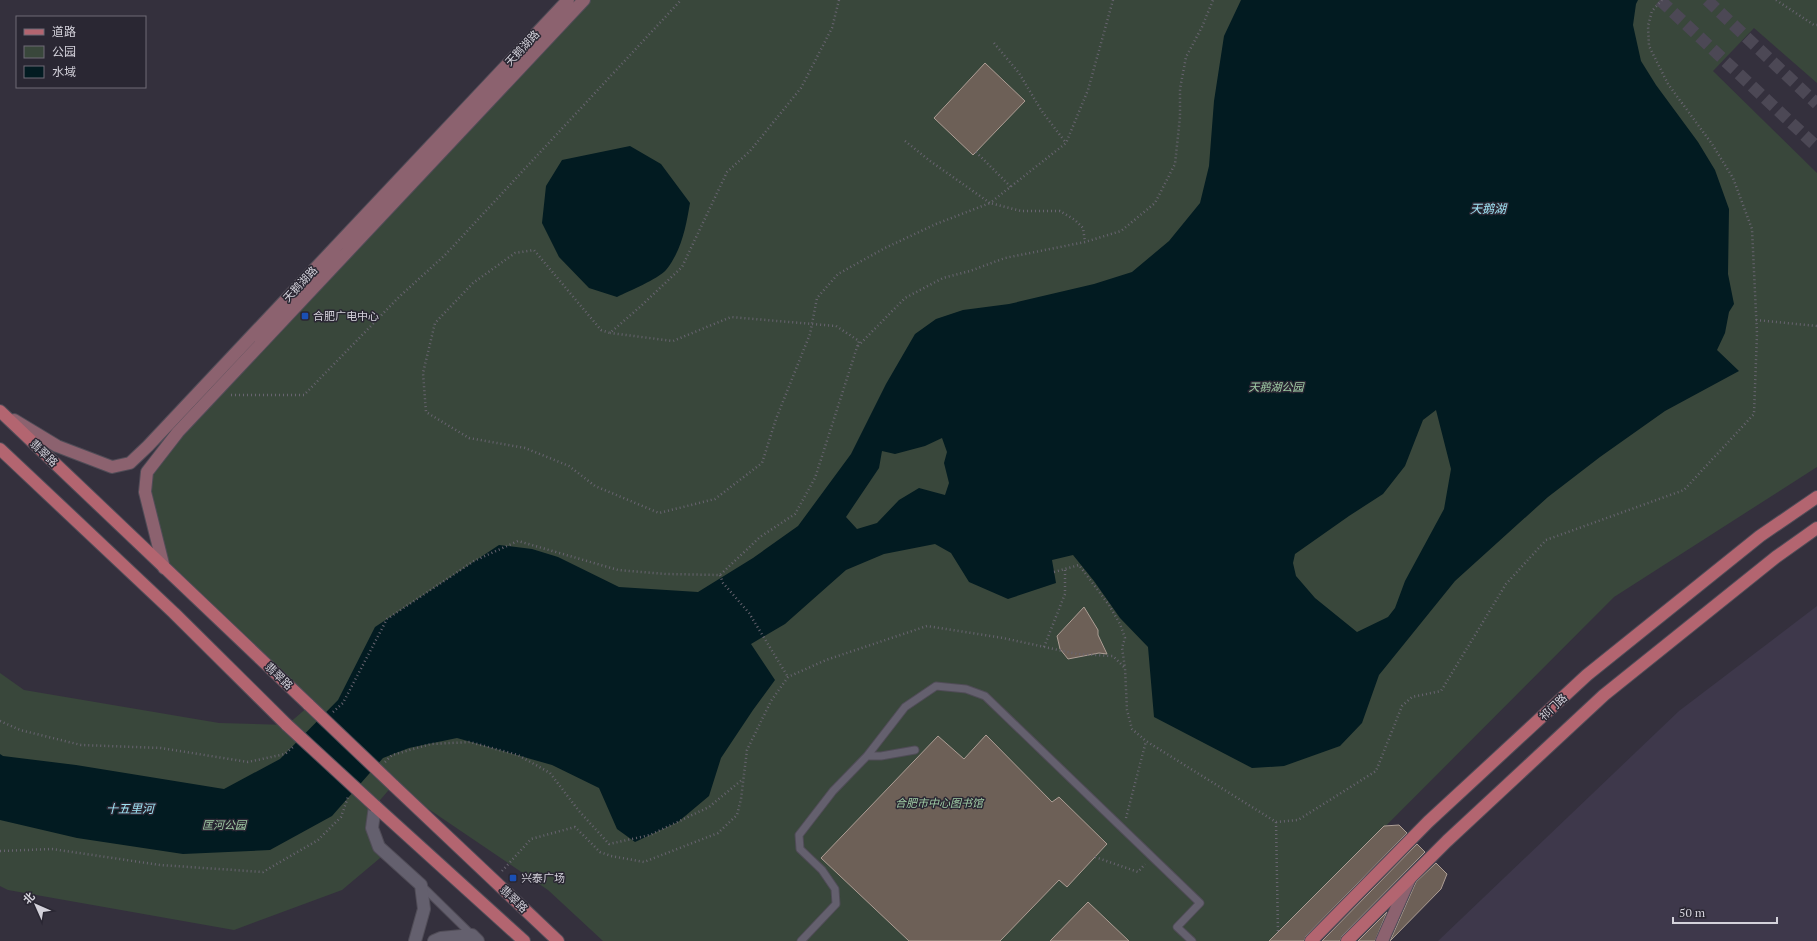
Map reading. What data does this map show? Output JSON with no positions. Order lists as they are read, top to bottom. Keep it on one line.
{"streets":{"main road":["翡翠路","祁门路"],"street":["天鹅湖路"]},"crossings":[["天鹅湖路","翡翠路"]],"water":["天鹅湖","十五里河"],"parks":["天鹅湖公园","合肥市中心图书馆","匡河公园"],"places":{"transit":["合肥广电中心","兴泰广场"]},"legend":["道路","公园","水域"],"scale_bar":"50 m","north":"top left"}
